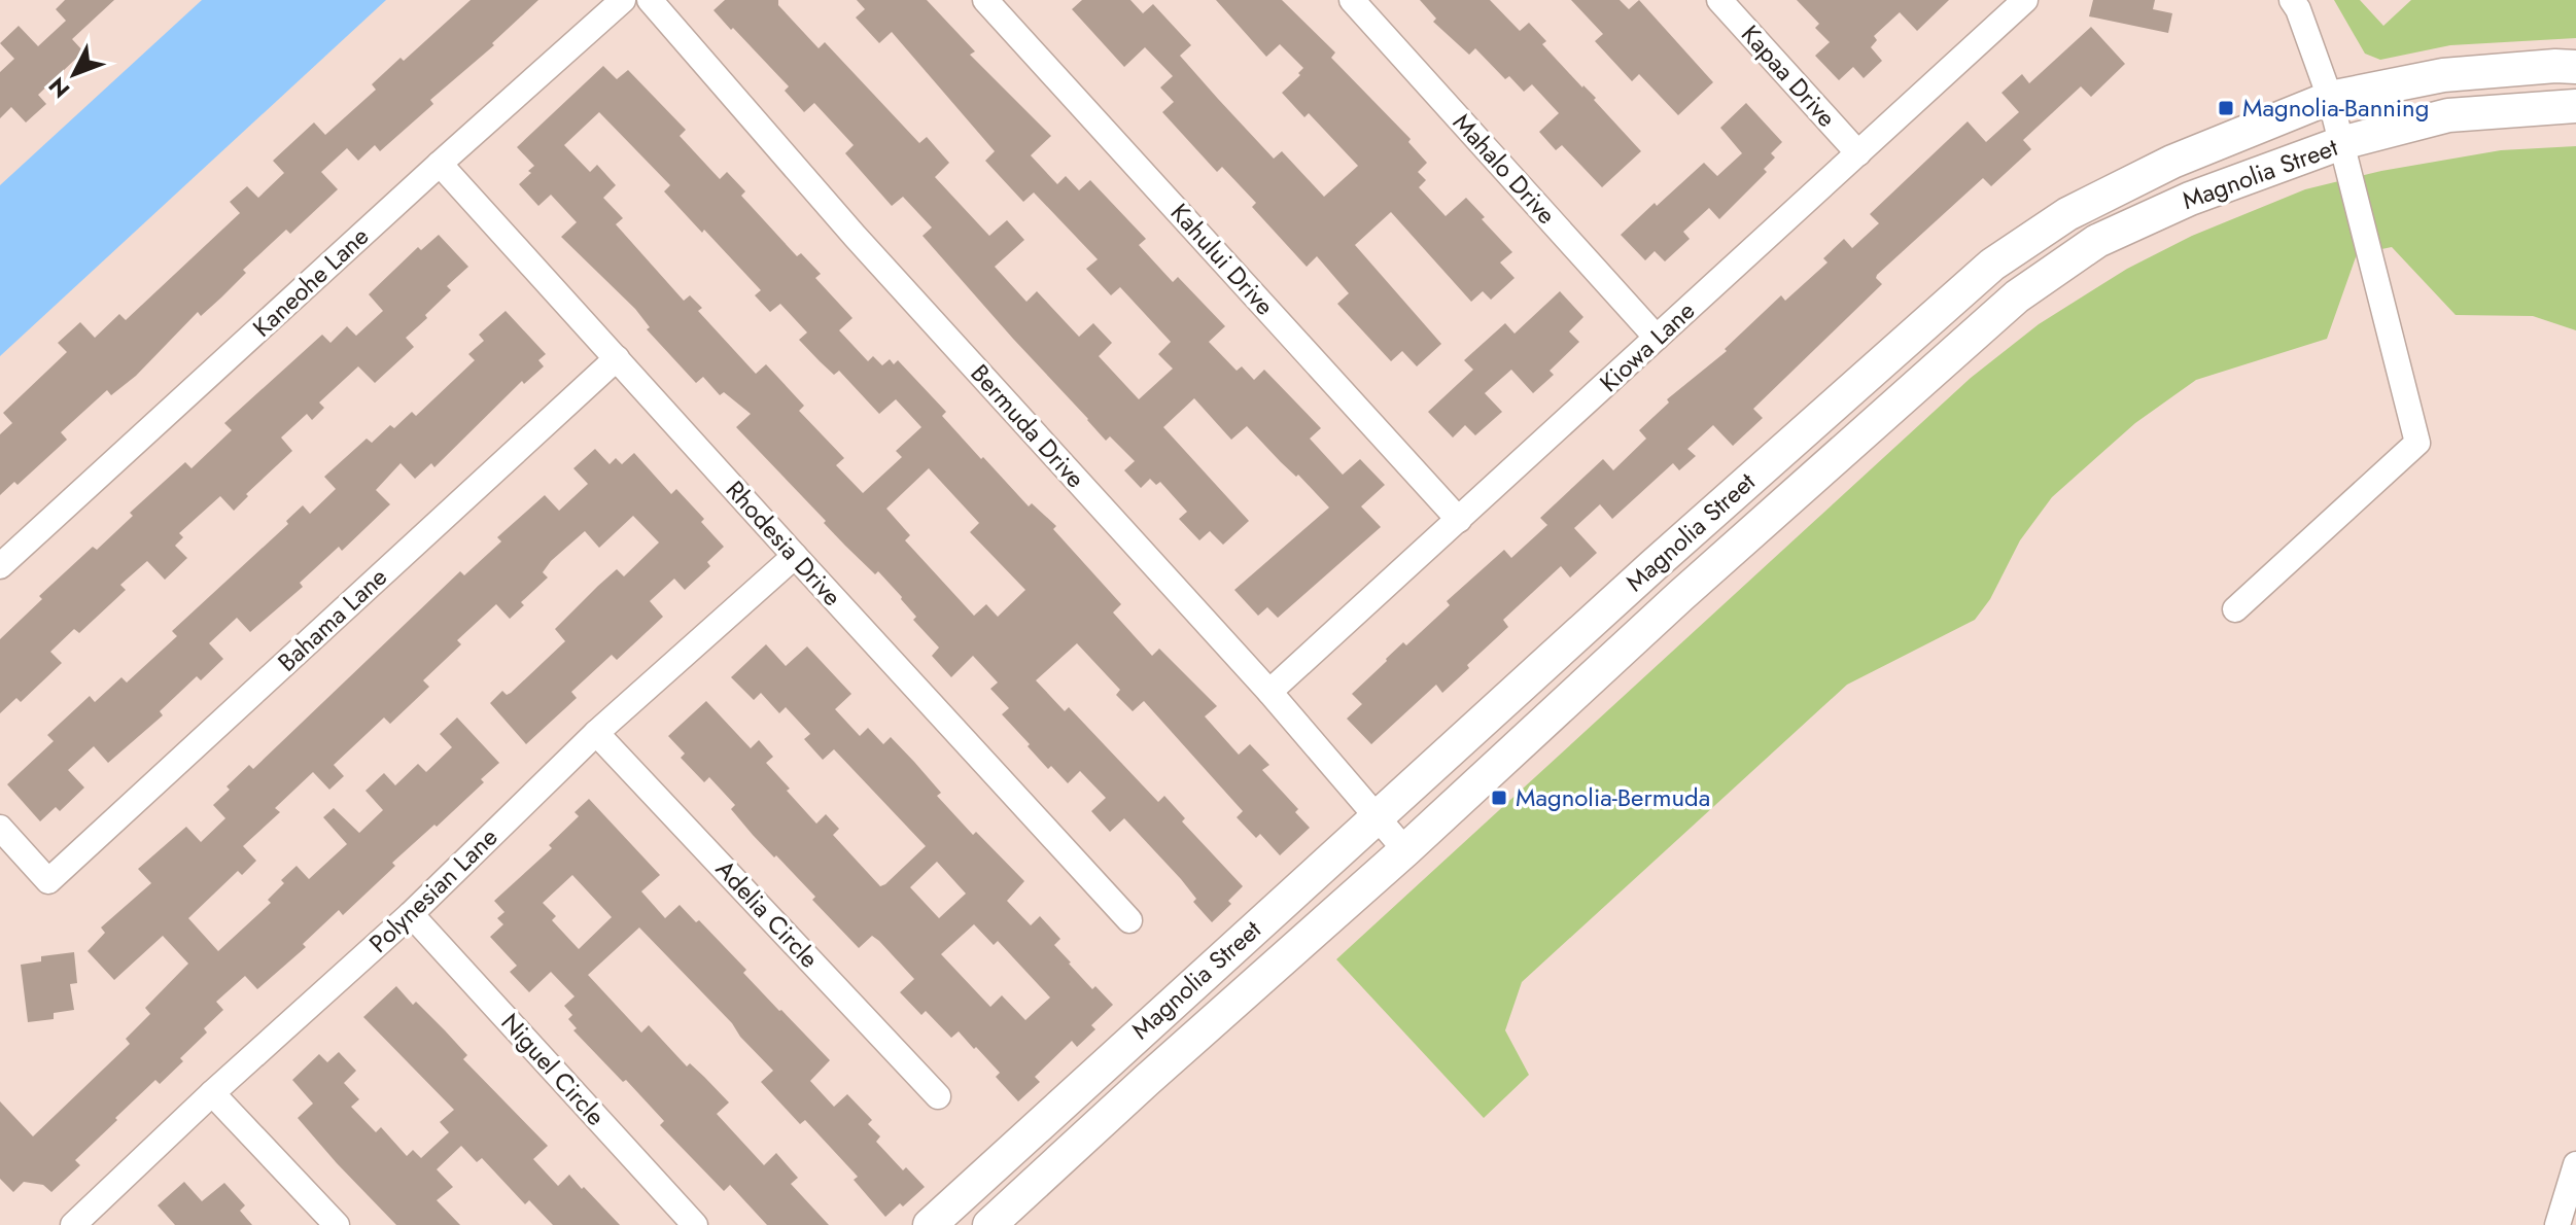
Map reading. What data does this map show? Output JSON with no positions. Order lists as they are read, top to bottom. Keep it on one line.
{"streets":{"main road":["Magnolia Street"],"street":["Kapaa Drive","Mahalo Drive","Kahului Drive","Kaneohe Lane","Kiowa Lane","Bermuda Drive","Rhodesia Drive","Bahama Lane","Polynesian Lane","Adelia Circle","Niguel Circle"]},"crossings":[["Kapaa Drive","Kiowa Lane"],["Mahalo Drive","Kiowa Lane"],["Magnolia Street","Bermuda Drive"],["Kahului Drive","Kiowa Lane"],["Kaneohe Lane","Rhodesia Drive"],["Kiowa Lane","Bermuda Drive"],["Rhodesia Drive","Bahama Lane"],["Rhodesia Drive","Polynesian Lane"],["Polynesian Lane","Adelia Circle"],["Polynesian Lane","Niguel Circle"]],"places":{"transit":["Magnolia-Banning","Magnolia-Bermuda"]},"north":"bottom left"}
